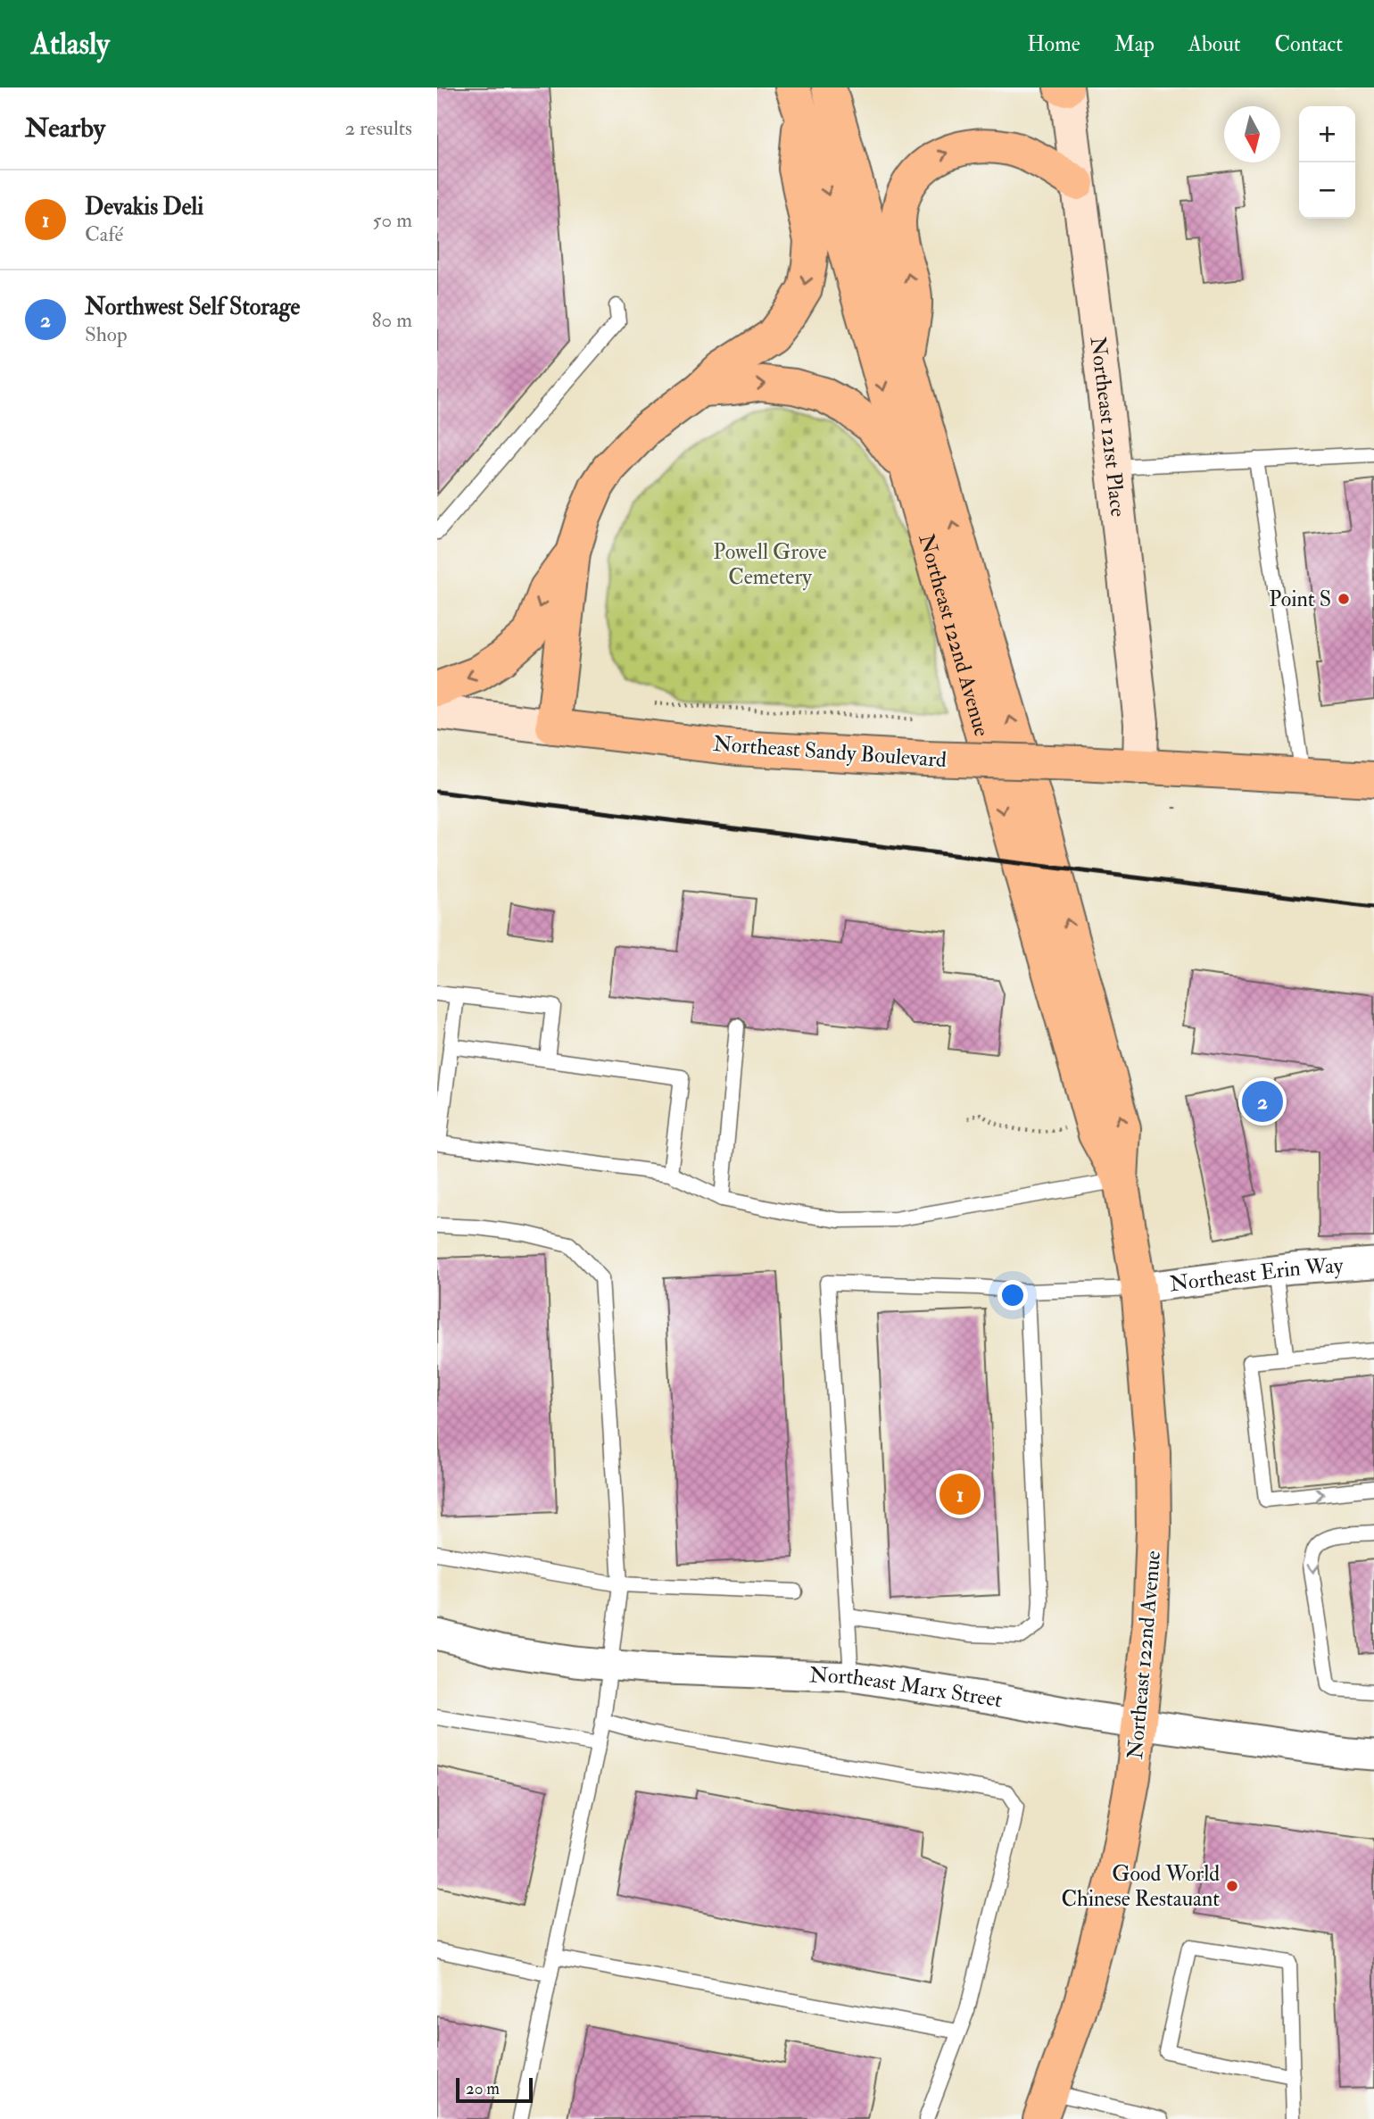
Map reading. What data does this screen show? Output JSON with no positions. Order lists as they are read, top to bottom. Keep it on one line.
{"streets":{"main road":["Northeast 122nd Avenue","Northeast Sandy Boulevard"],"street":["Northeast 121st Place","Northeast Erin Way","Northeast Marx Street"]},"crossings":[["Northeast 121st Place","Northeast Sandy Boulevard"],["Northeast 122nd Avenue","Northeast Erin Way"],["Northeast 122nd Avenue","Northeast Marx Street"]],"parks":["Powell Grove Cemetery"],"places":["Point S","Good World Chinese Restauant"],"scale_bar":"20 m","north":"bottom","page":{"header":"Atlasly","nav":["Home","Map","About","Contact"],"heading":["Nearby","2 results"],"map_buttons":["+","−"],"list":[{"mark":"1","name":"Devakis Deli","note":"Café","value":"50 m"},{"mark":"2","name":"Northwest Self Storage","note":"Shop","value":"80 m"}],"pins":["2","1"],"scale":"20 m"}}
